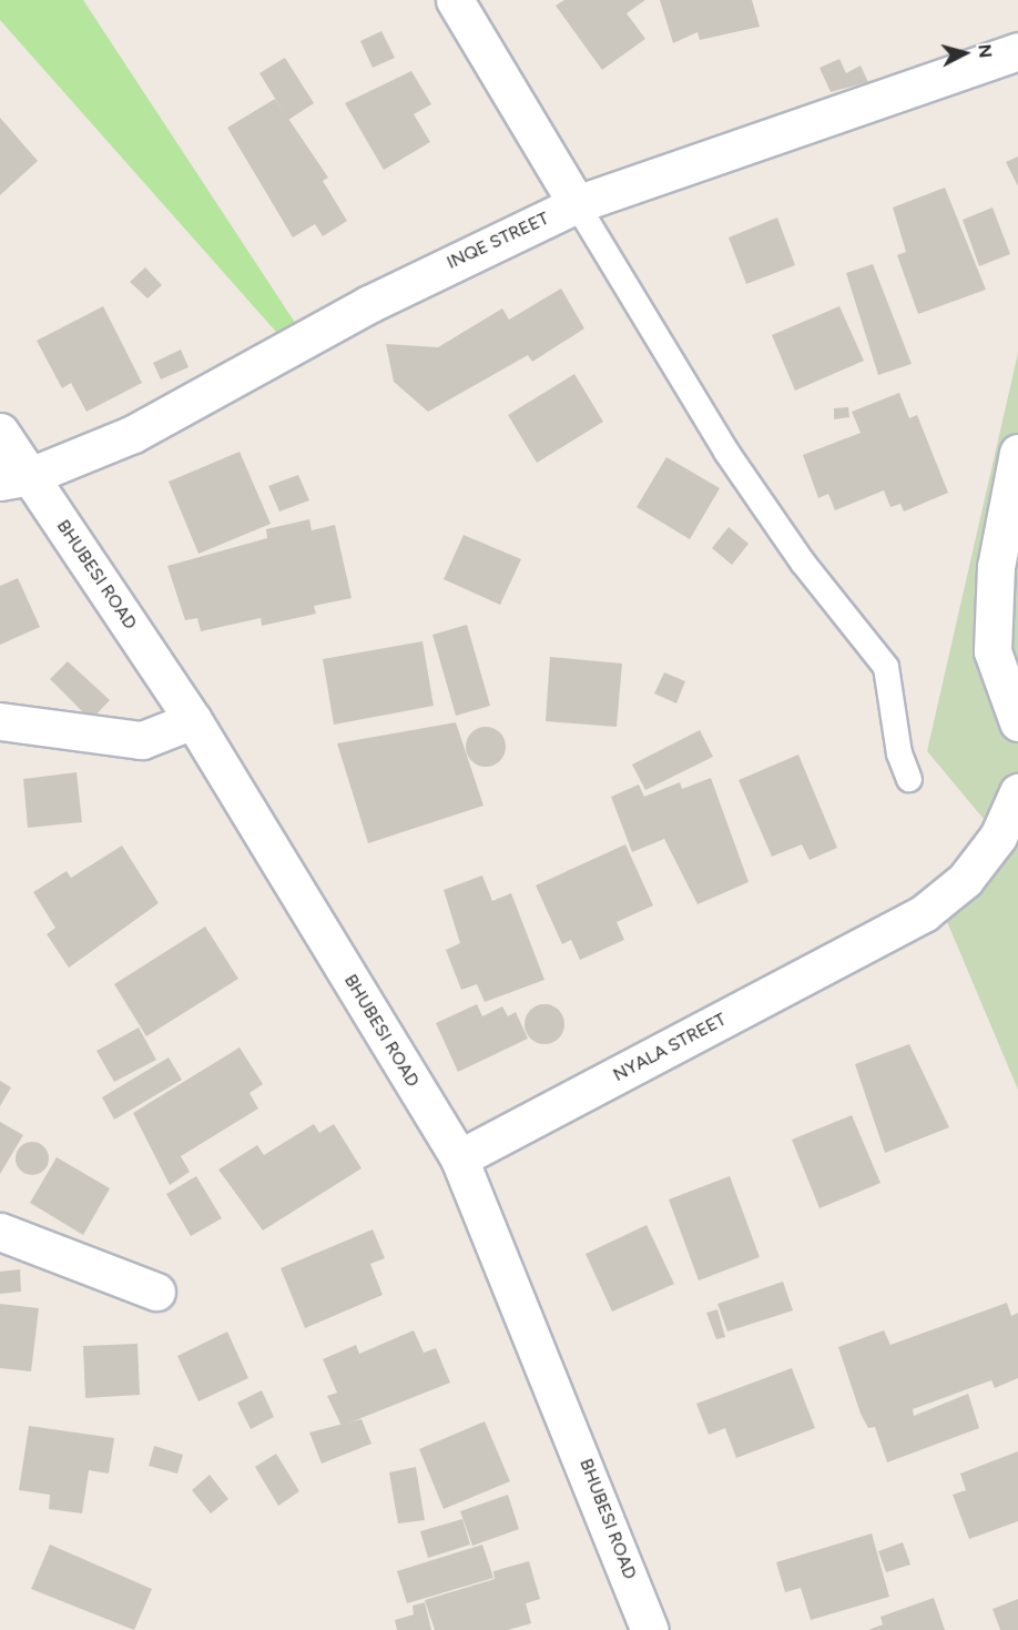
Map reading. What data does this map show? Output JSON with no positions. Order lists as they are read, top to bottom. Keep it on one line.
{"streets":{"street":["INQE STREET","BHUBESI ROAD","NYALA STREET"]},"crossings":[["INQE STREET","BHUBESI ROAD"],["BHUBESI ROAD","NYALA STREET"]],"north":"right"}
